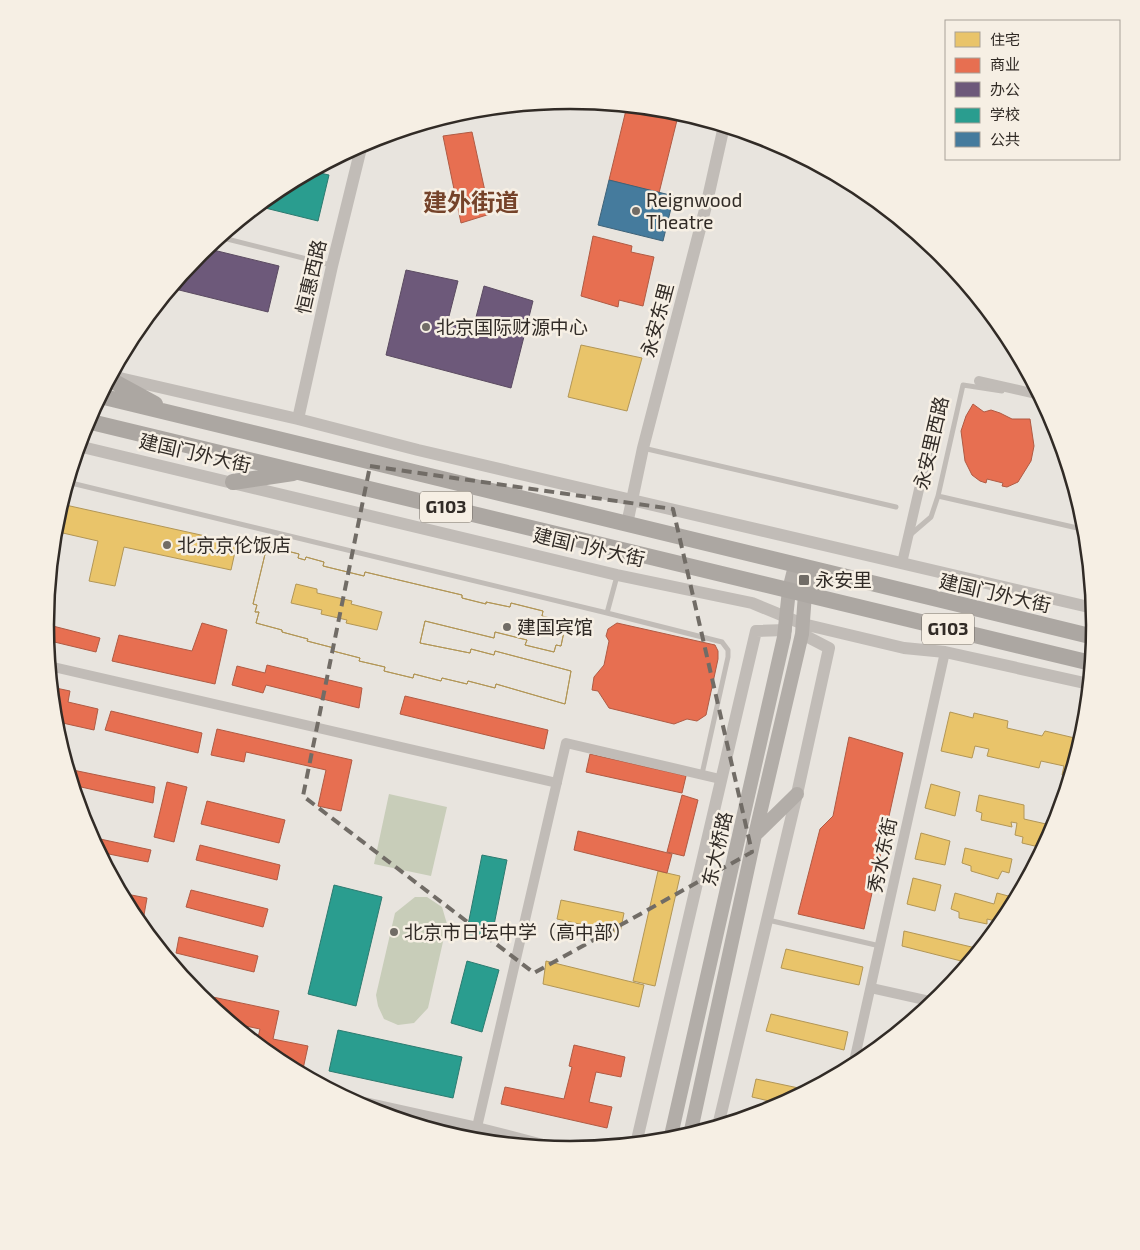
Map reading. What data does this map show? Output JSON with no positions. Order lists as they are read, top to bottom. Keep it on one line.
{"streets":{"highway":["建国门外大街","G103"],"main road":["东大桥路"],"street":["恒惠西路","永安东里","永安里西路","秀水东街"]},"crossings":[["恒惠西路","建国门外大街"],["永安东里","建国门外大街"],["永安里西路","建国门外大街"],["建国门外大街","东大桥路"],["建国门外大街","秀水东街"]],"districts":["建外街道"],"places":{"other":["Reignwood Theatre","北京国际财源中心","北京京伦饭店","建国宾馆","北京市日坛中学（高中部）"],"transit":["永安里"]},"legend":["住宅","商业","办公","学校","公共"]}
